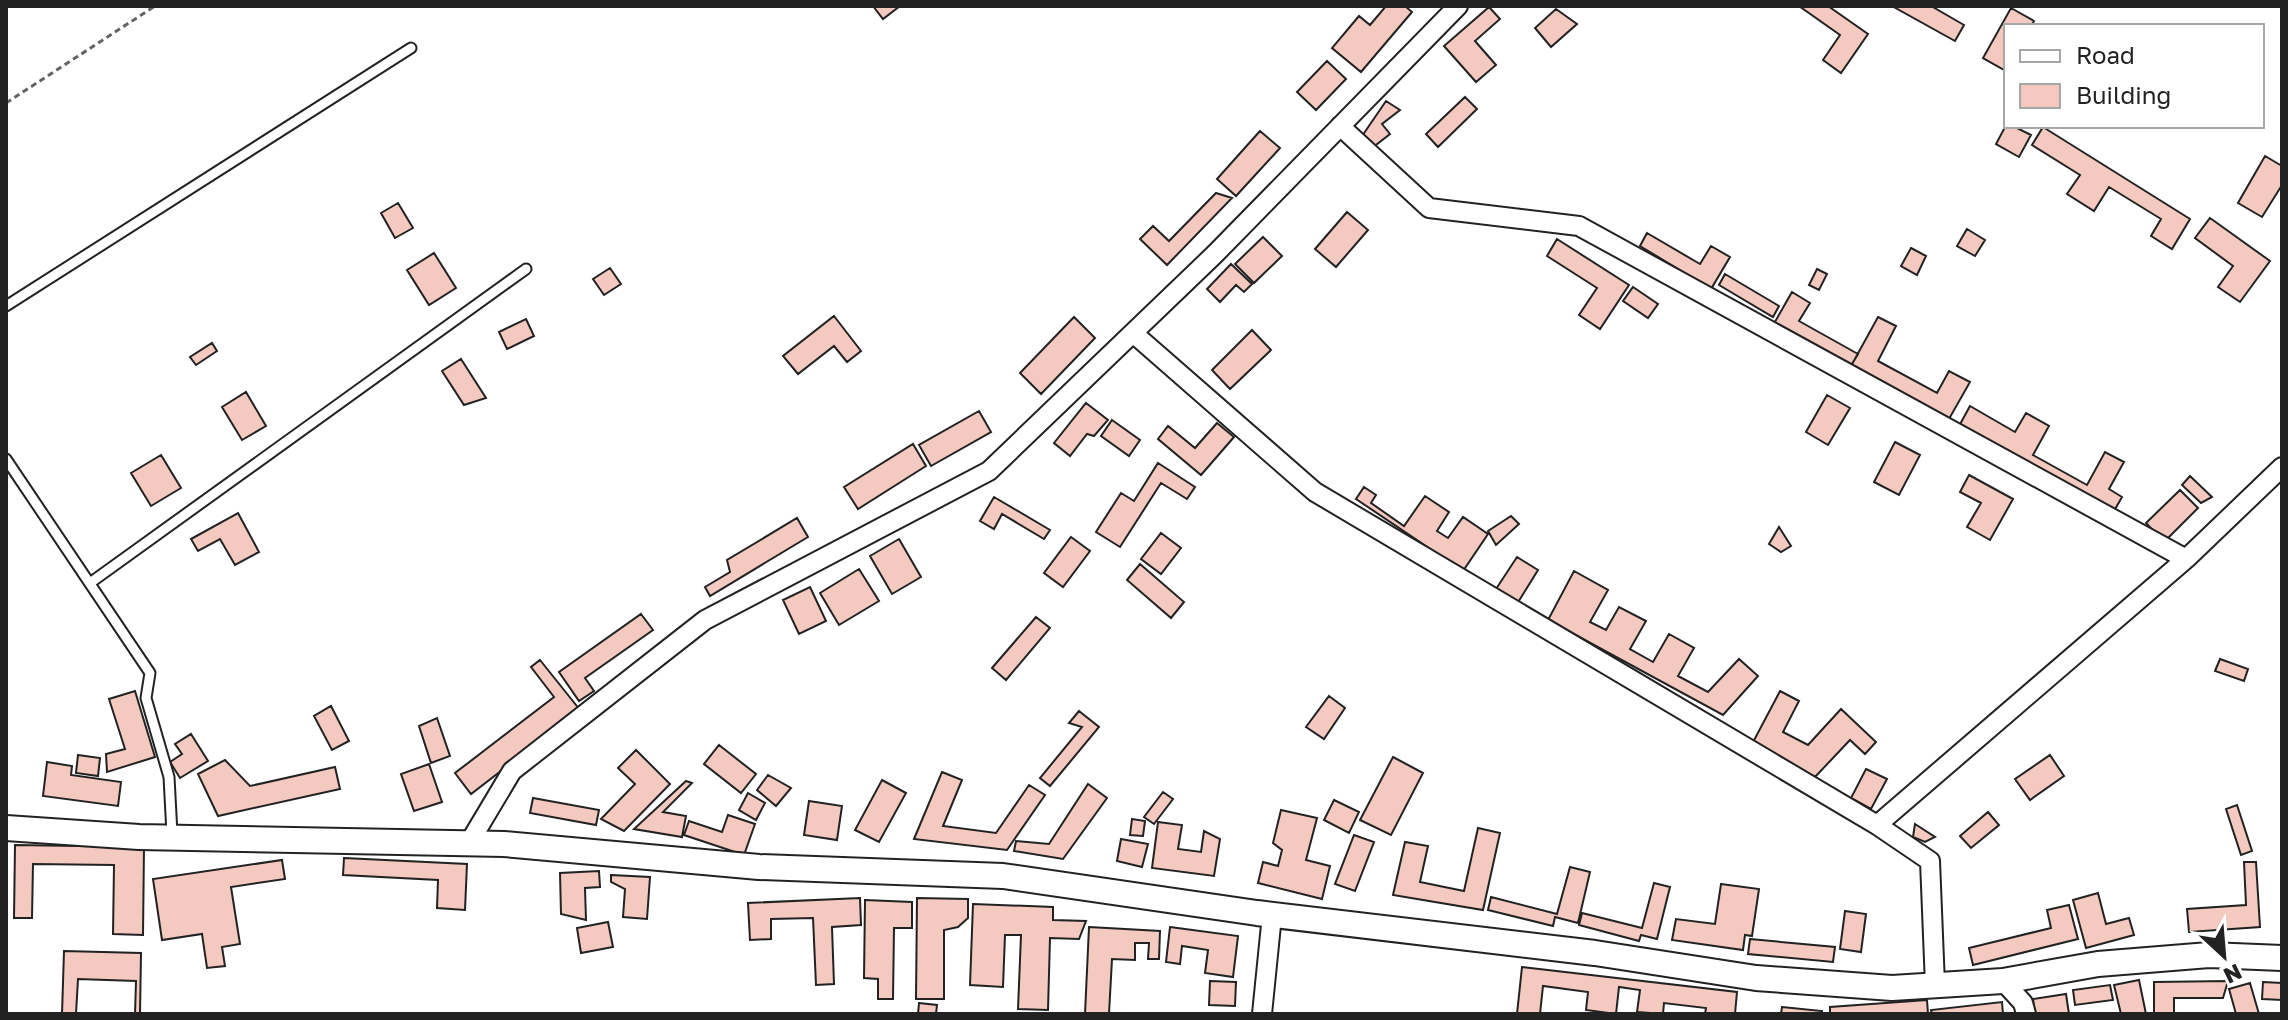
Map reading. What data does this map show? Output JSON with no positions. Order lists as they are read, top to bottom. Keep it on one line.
{"legend":["Road","Building"],"north":"bottom right"}
